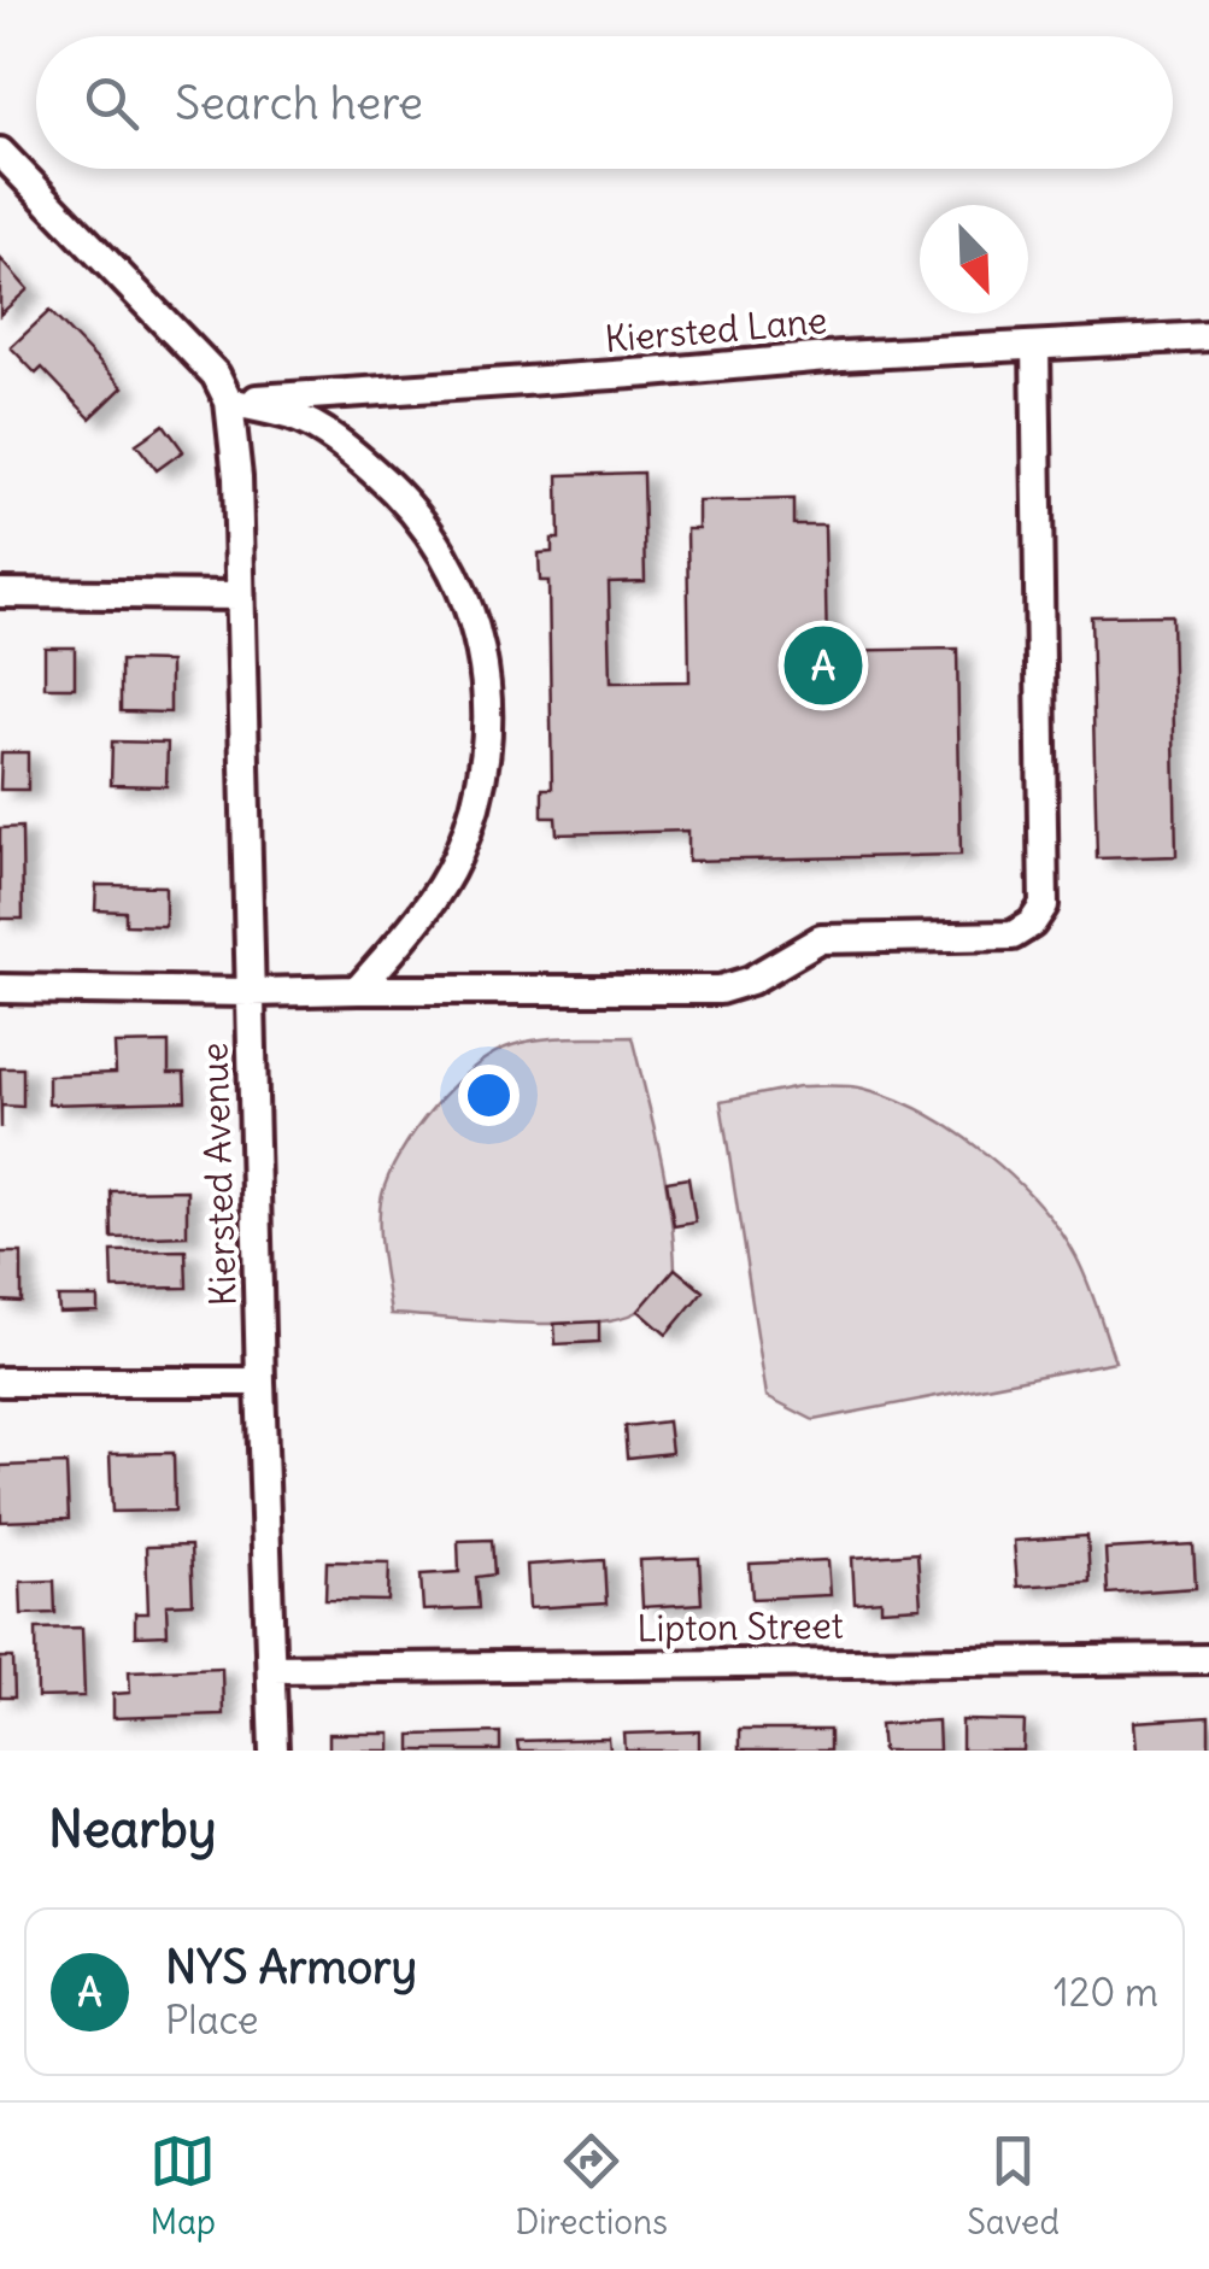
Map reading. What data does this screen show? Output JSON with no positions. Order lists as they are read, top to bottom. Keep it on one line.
{"streets":{"street":["Kiersted Lane","Kiersted Avenue","Lipton Street"]},"crossings":[["Kiersted Lane","Kiersted Avenue"],["Kiersted Avenue","Lipton Street"]],"north":"bottom right","page":{"search":"Search here","pins":"A","heading":"Nearby","list":[{"mark":"A","name":"NYS Armory","note":"Place","value":"120 m"}],"nav":["Map","Directions","Saved"]}}
